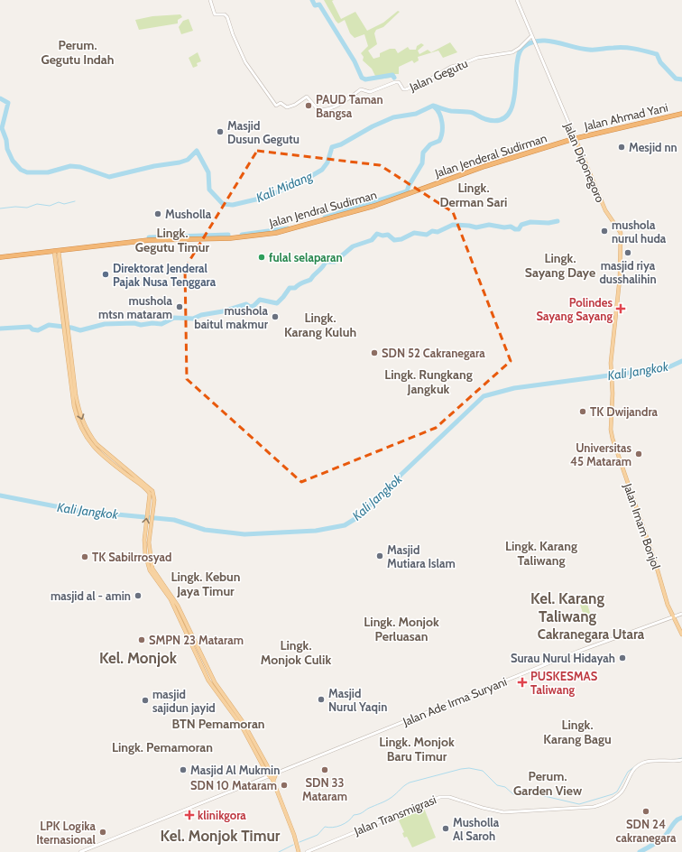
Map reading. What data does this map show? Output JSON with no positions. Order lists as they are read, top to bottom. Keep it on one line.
{"streets":{"highway":["Jalan Ahmad Yani","Jalan Jenderal Sudirman","Jalan Jendral Sudirman"],"main road":["Jalan Diponegoro","Jalan Imam Bonjol"],"street":["Jalan Gegutu","Jalan Ade Irma Suryani","Jalan Transmigrasi"]},"crossings":[["Jalan Gegutu","Jalan Diponegoro"],["Jalan Ahmad Yani","Jalan Jenderal Sudirman"],["Jalan Ahmad Yani","Jalan Diponegoro"],["Jalan Jenderal Sudirman","Jalan Diponegoro"],["Jalan Jenderal Sudirman","Jalan Jendral Sudirman"],["Jalan Diponegoro","Jalan Imam Bonjol"],["Jalan Imam Bonjol","Jalan Ade Irma Suryani"]],"districts":["Perum. Gegutu Indah","Lingk. Derman Sari","Lingk. Gegutu Timur","Lingk. Sayang Daye","Lingk. Karang Kuluh","Lingk. Rungkang Jangkuk","Lingk. Karang Taliwang","Lingk. Kebun Jaya Timur","Kel. Karang Taliwang","Lingk. Monjok Perluasan","Cakranegara Utara","Lingk. Monjok Culik","Kel. Monjok","BTN Pemamoran","Lingk. Karang Bagu","Lingk. Monjok Baru Timur","Lingk. Pemamoran","Perum. Garden View","Kel. Monjok Timur"],"water":["Kali Midang","Kali Jangkok"],"places":{"other":["PAUD Taman Bangsa","Masjid Dusun Gegutu","Mesjid nn","Musholla","mushola nurul huda","masjid riya dusshalihin","fulal selaparan","Direktorat Jenderal Pajak Nusa Tenggara","mushola mtsn mataram","mushola baitul makmur","SDN 52 Cakranegara","TK Dwijandra","Universitas 45 Mataram","Masjid Mutiara Islam","TK Sabilrrosyad","masjid al - amin","SMPN 23 Mataram","Surau Nurul Hidayah","Masjid Nurul Yaqin","masjid sajidun jayid","Masjid Al Mukmin","SDN 33 Mataram","SDN 10 Mataram","SDN 24 cakranegara","Musholla Al Saroh","LPK Logika Iternasional"],"health":["Polindes Sayang Sayang","PUSKESMAS Taliwang","klinikgora"]}}
